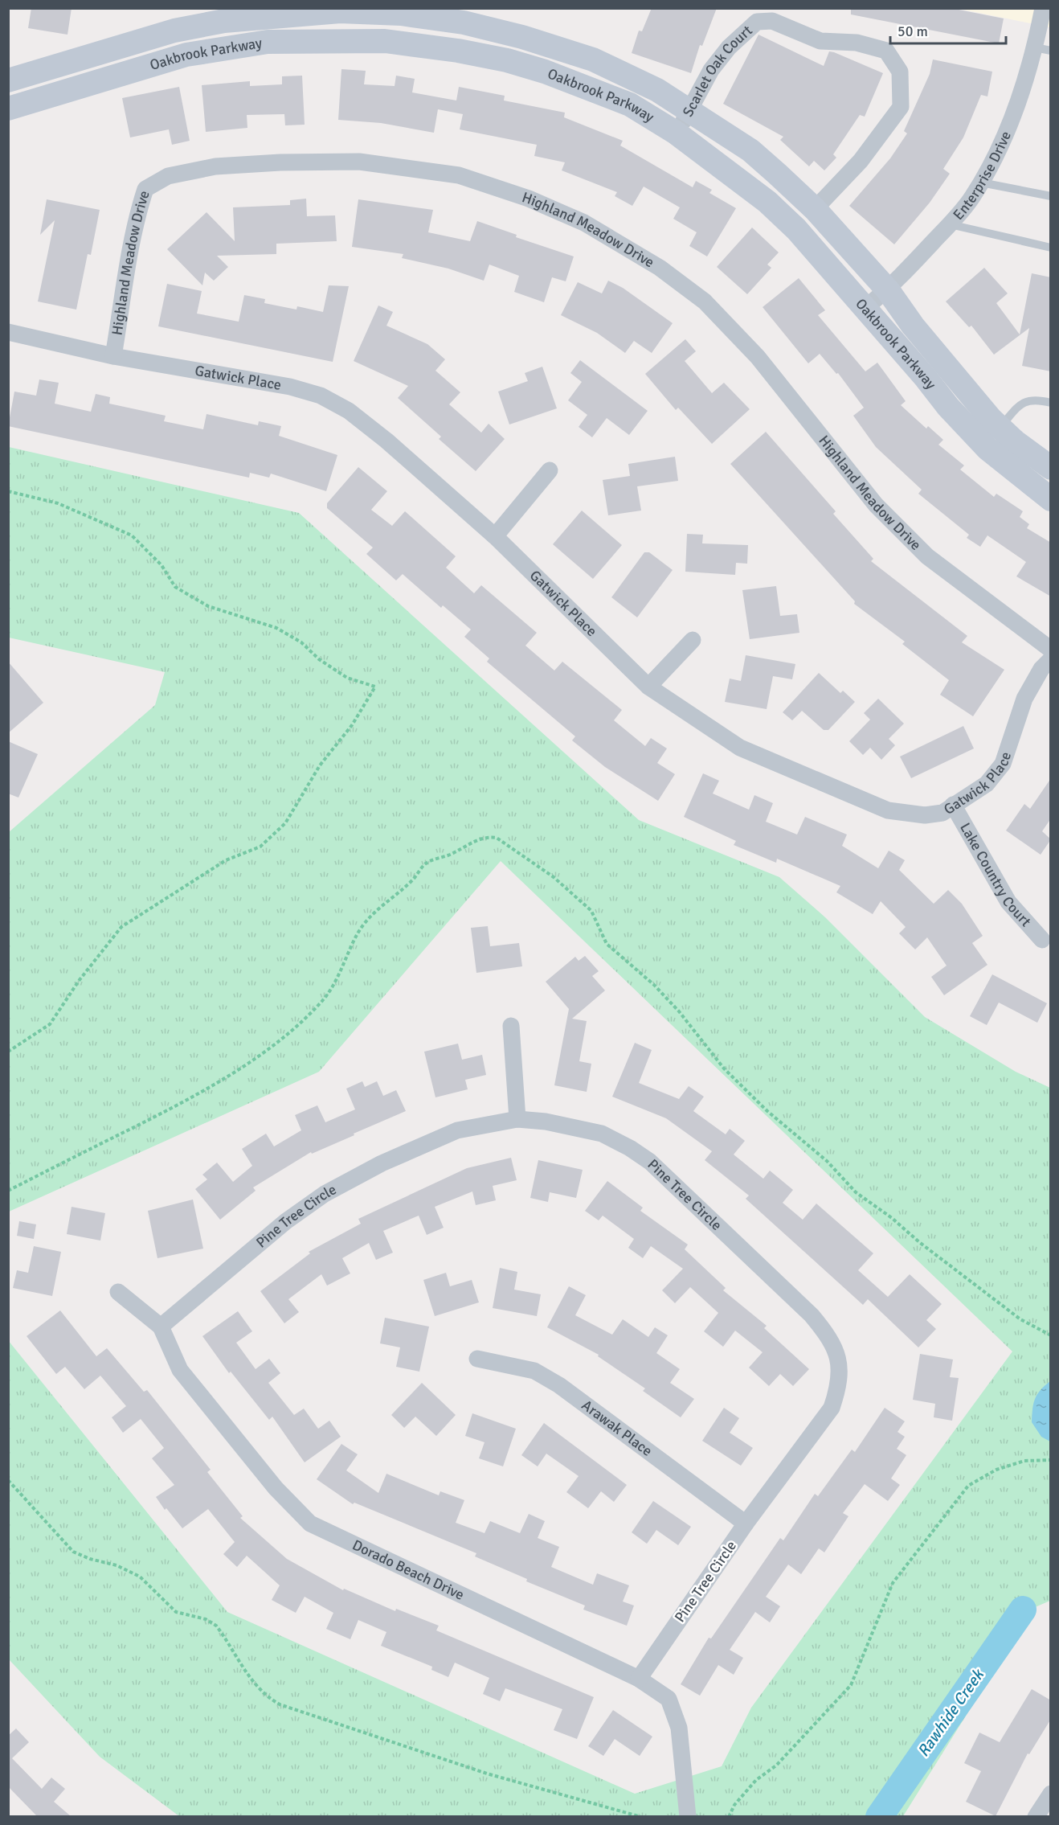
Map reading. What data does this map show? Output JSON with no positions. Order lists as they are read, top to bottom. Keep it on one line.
{"streets":{"street":["Oakbrook Parkway","Scarlet Oak Court","Enterprise Drive","Highland Meadow Drive","Gatwick Place","Lake Country Court","Pine Tree Circle","Arawak Place","Dorado Beach Drive"]},"crossings":[["Oakbrook Parkway","Scarlet Oak Court"],["Oakbrook Parkway","Enterprise Drive"],["Highland Meadow Drive","Gatwick Place"],["Gatwick Place","Lake Country Court"],["Pine Tree Circle","Arawak Place"],["Pine Tree Circle","Dorado Beach Drive"]],"water":["Rawhide Creek"],"scale_bar":"50 m"}
